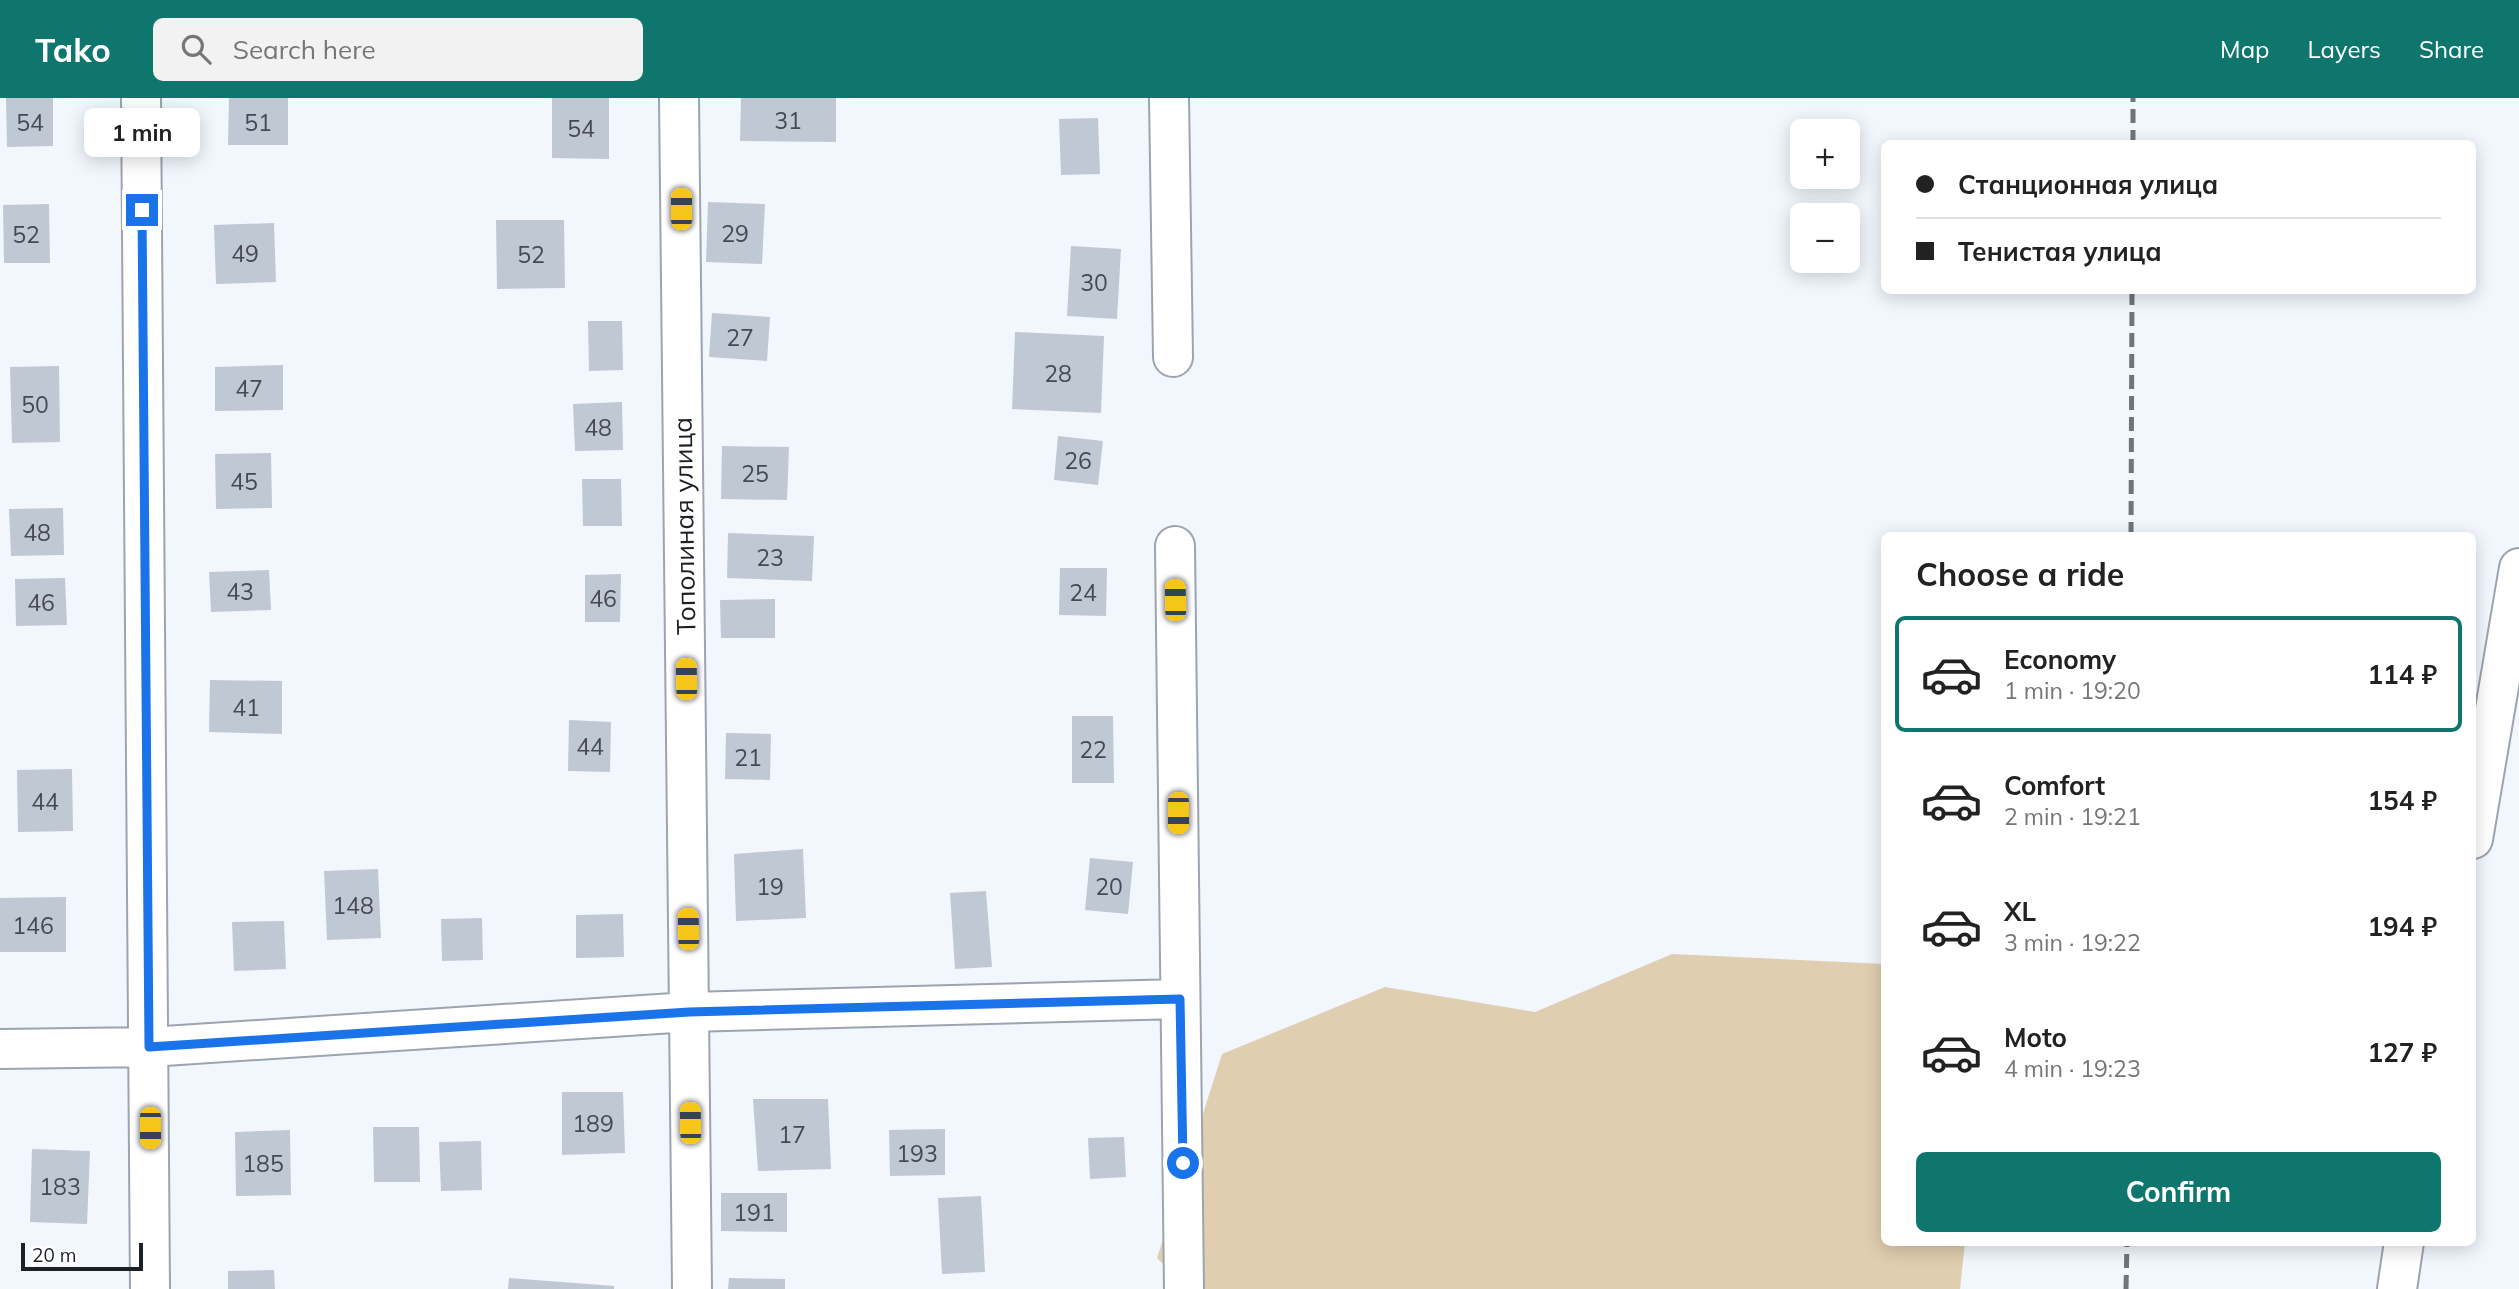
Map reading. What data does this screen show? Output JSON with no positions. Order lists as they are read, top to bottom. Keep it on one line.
{"streets":{"street":["Тополиная улица"]},"house_numbers":["31","54","51","54","29","52","49","52","30","27","28","47","50","48","26","25","45","48","23","43","24","46","46","41","44","22","21","44","19","20","148","146","189","17","193","185","183","191"],"scale_bar":"20 m","page":{"header":"Tako","search":"Search here","nav":["Map","Layers","Share"],"bubble":"1 min","map_buttons":["+","−"],"banner":["Станционная улица","Тенистая улица"],"heading":"Choose a ride","list":[{"name":"Economy","note":"1 min · 19:20","value":"114 ₽"},{"name":"Comfort","note":"2 min · 19:21","value":"154 ₽"},{"name":"XL","note":"3 min · 19:22","value":"194 ₽"},{"name":"Moto","note":"4 min · 19:23","value":"127 ₽"}],"buttons":"Confirm","scale":"20 m"}}
